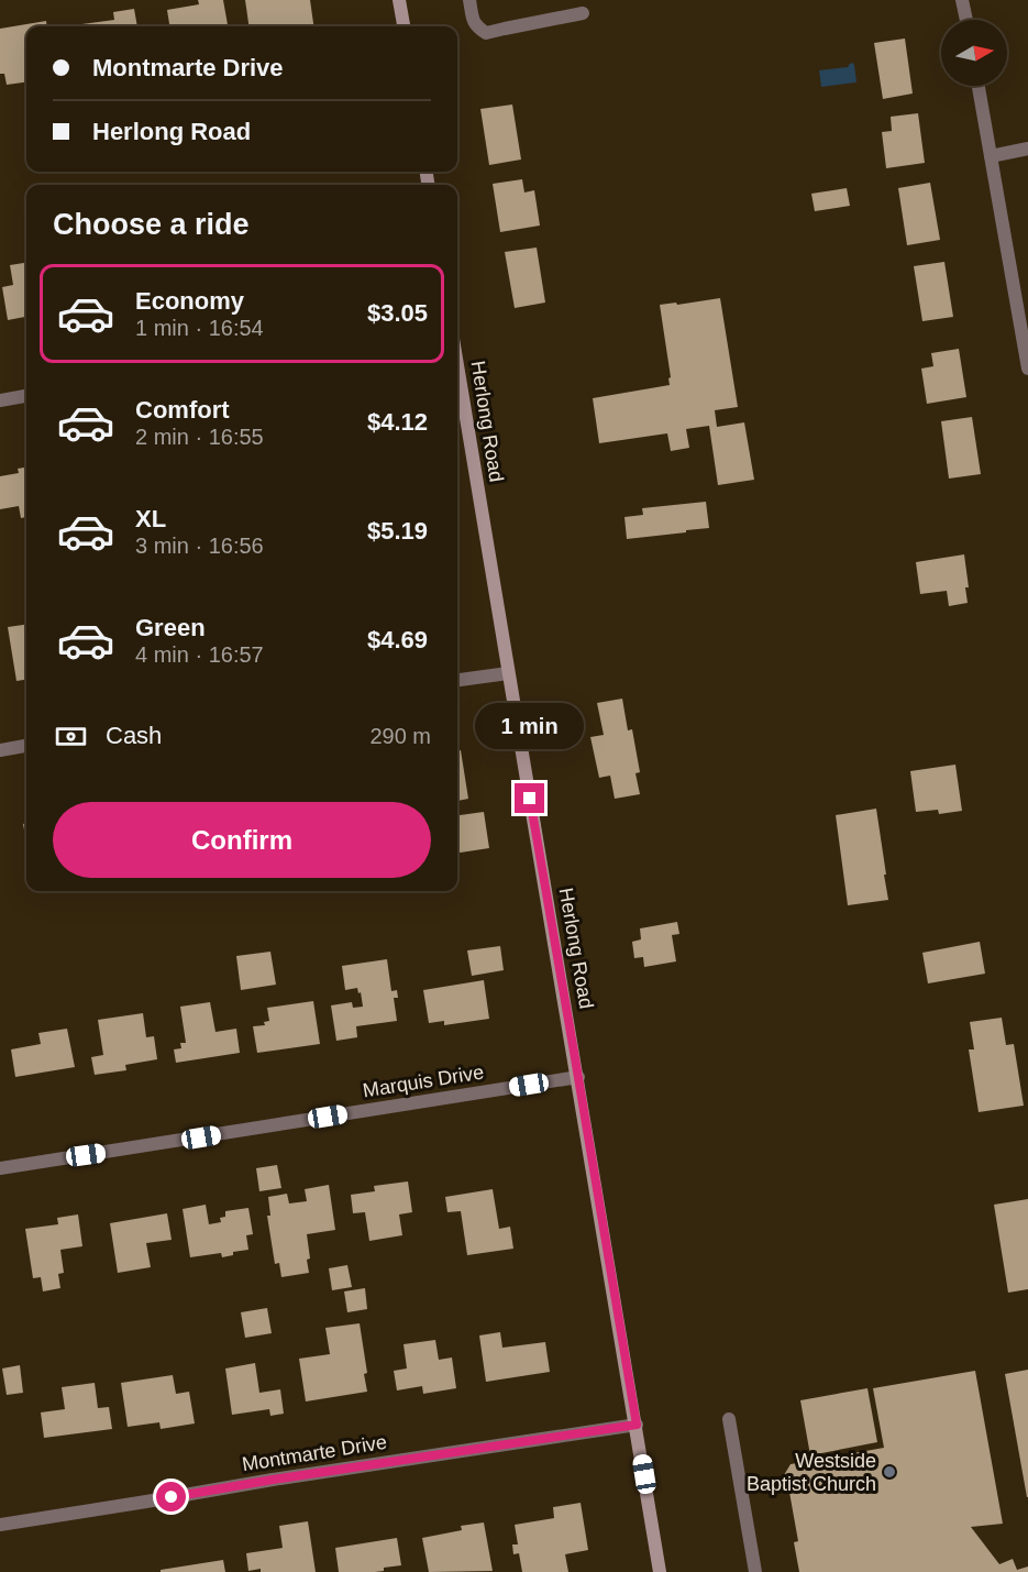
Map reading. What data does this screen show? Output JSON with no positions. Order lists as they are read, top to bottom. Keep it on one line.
{"streets":{"street":["Herlong Road","Marquis Drive","Montmarte Drive"]},"crossings":[["Herlong Road","Marquis Drive"],["Herlong Road","Montmarte Drive"]],"places":["Westside Baptist Church"],"north":"right","page":{"banner":["Montmarte Drive","Herlong Road"],"heading":"Choose a ride","list":[{"name":"Economy","note":"1 min · 16:54","value":"$3.05"},{"name":"Comfort","note":"2 min · 16:55","value":"$4.12"},{"name":"XL","note":"3 min · 16:56","value":"$5.19"},{"name":"Green","note":"4 min · 16:57","value":"$4.69"}],"pay":["Cash","290 m"],"bubble":"1 min","buttons":"Confirm"}}
